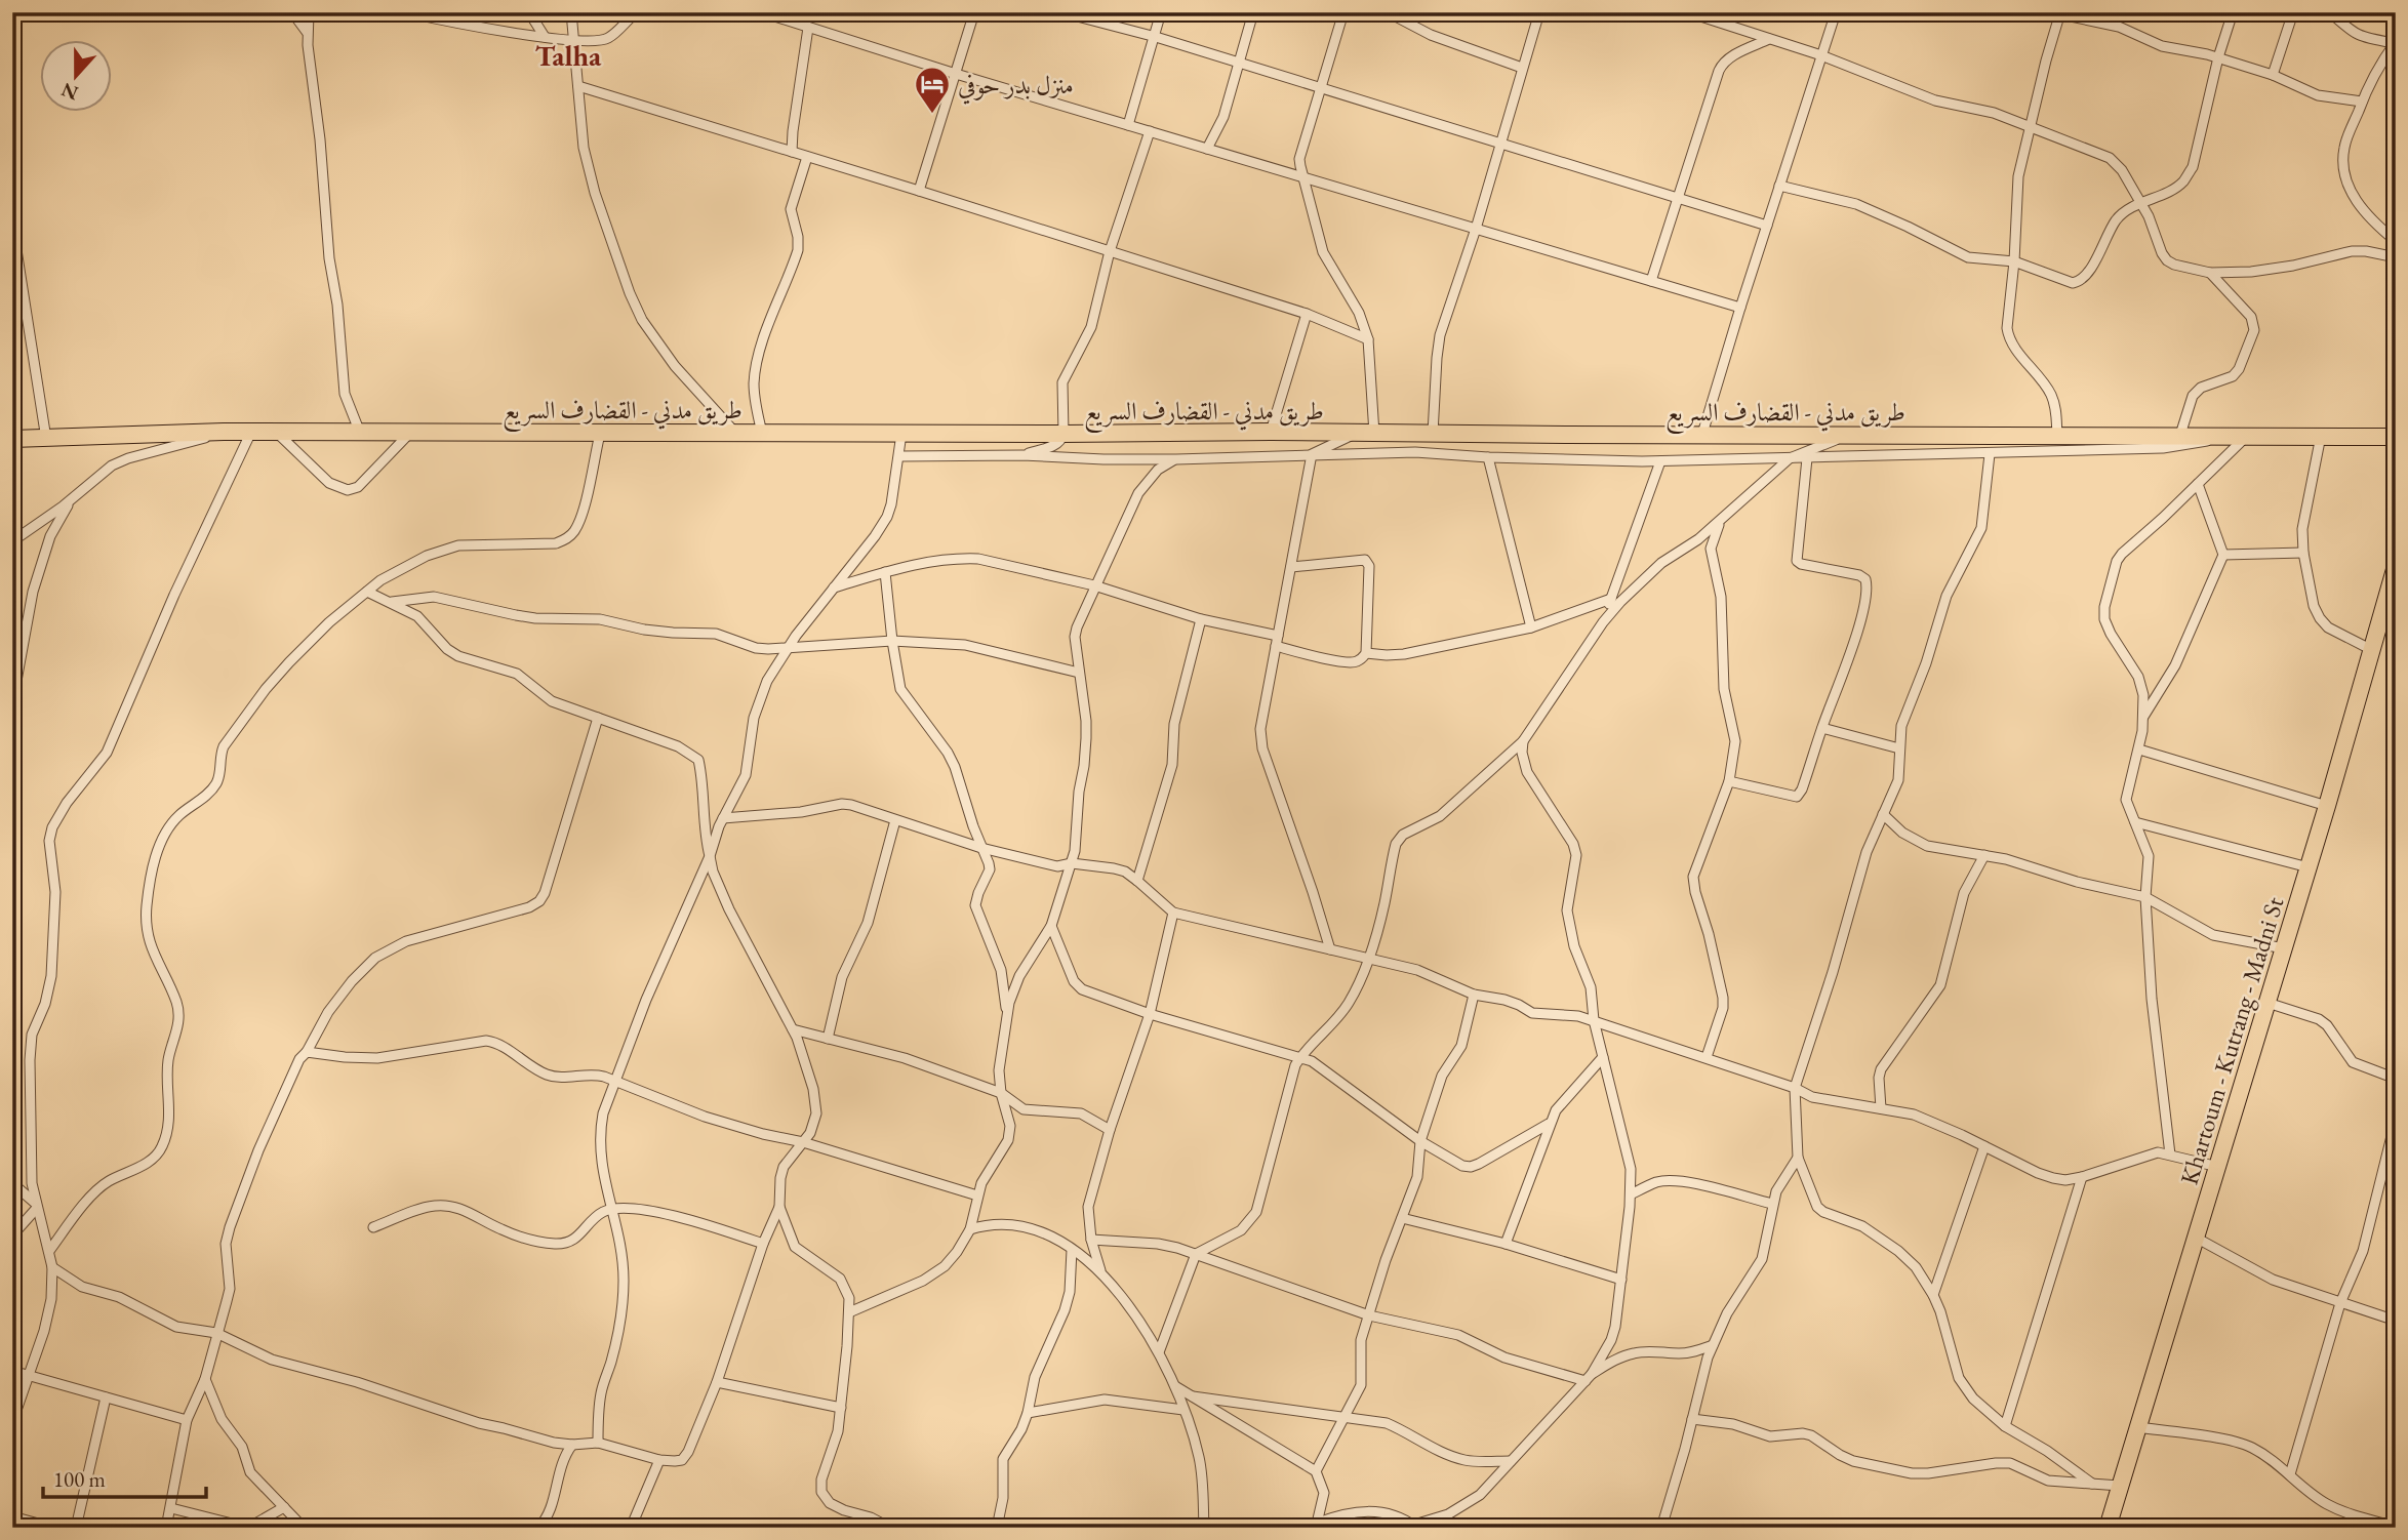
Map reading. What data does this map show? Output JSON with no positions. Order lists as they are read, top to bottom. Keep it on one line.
{"streets":{"highway":["طريق مدني - القضارف السريع","Khartoum - Kutrang - Madni St"]},"districts":["Talha"],"places":{"hotel":["منزل بدر حوفي"]},"scale_bar":"100 m","north":"bottom"}
